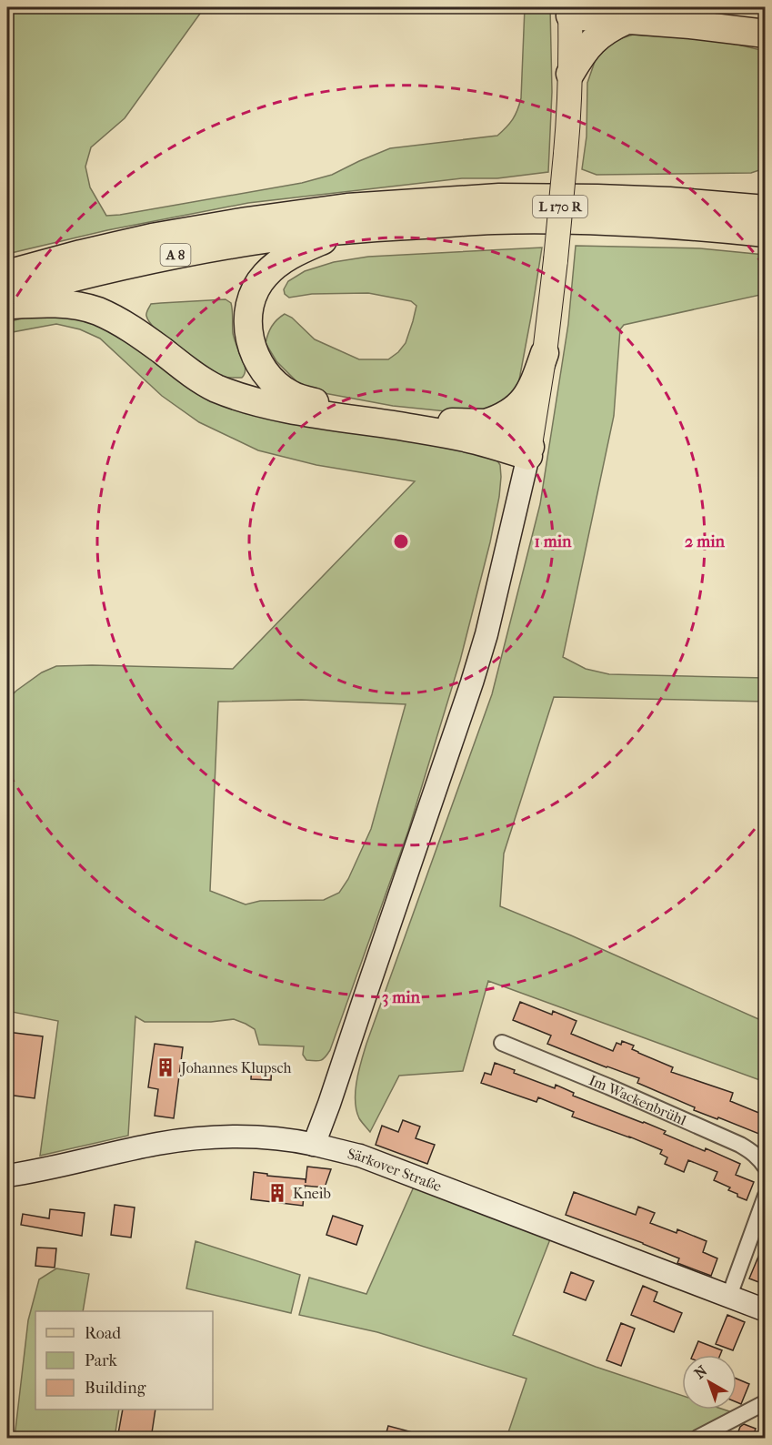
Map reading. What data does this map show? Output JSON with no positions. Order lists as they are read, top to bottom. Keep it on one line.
{"streets":{"highway":["A 8"],"main road":["L 170 R","Särkover Straße"],"street":["Im Wackenbrühl"]},"crossings":[["L 170 R","Särkover Straße"]],"places":{"building":["Johannes Klupsch","Kneib"]},"legend":["Road","Park","Building"],"north":"top left","rings":["1 min","2 min","3 min"]}
